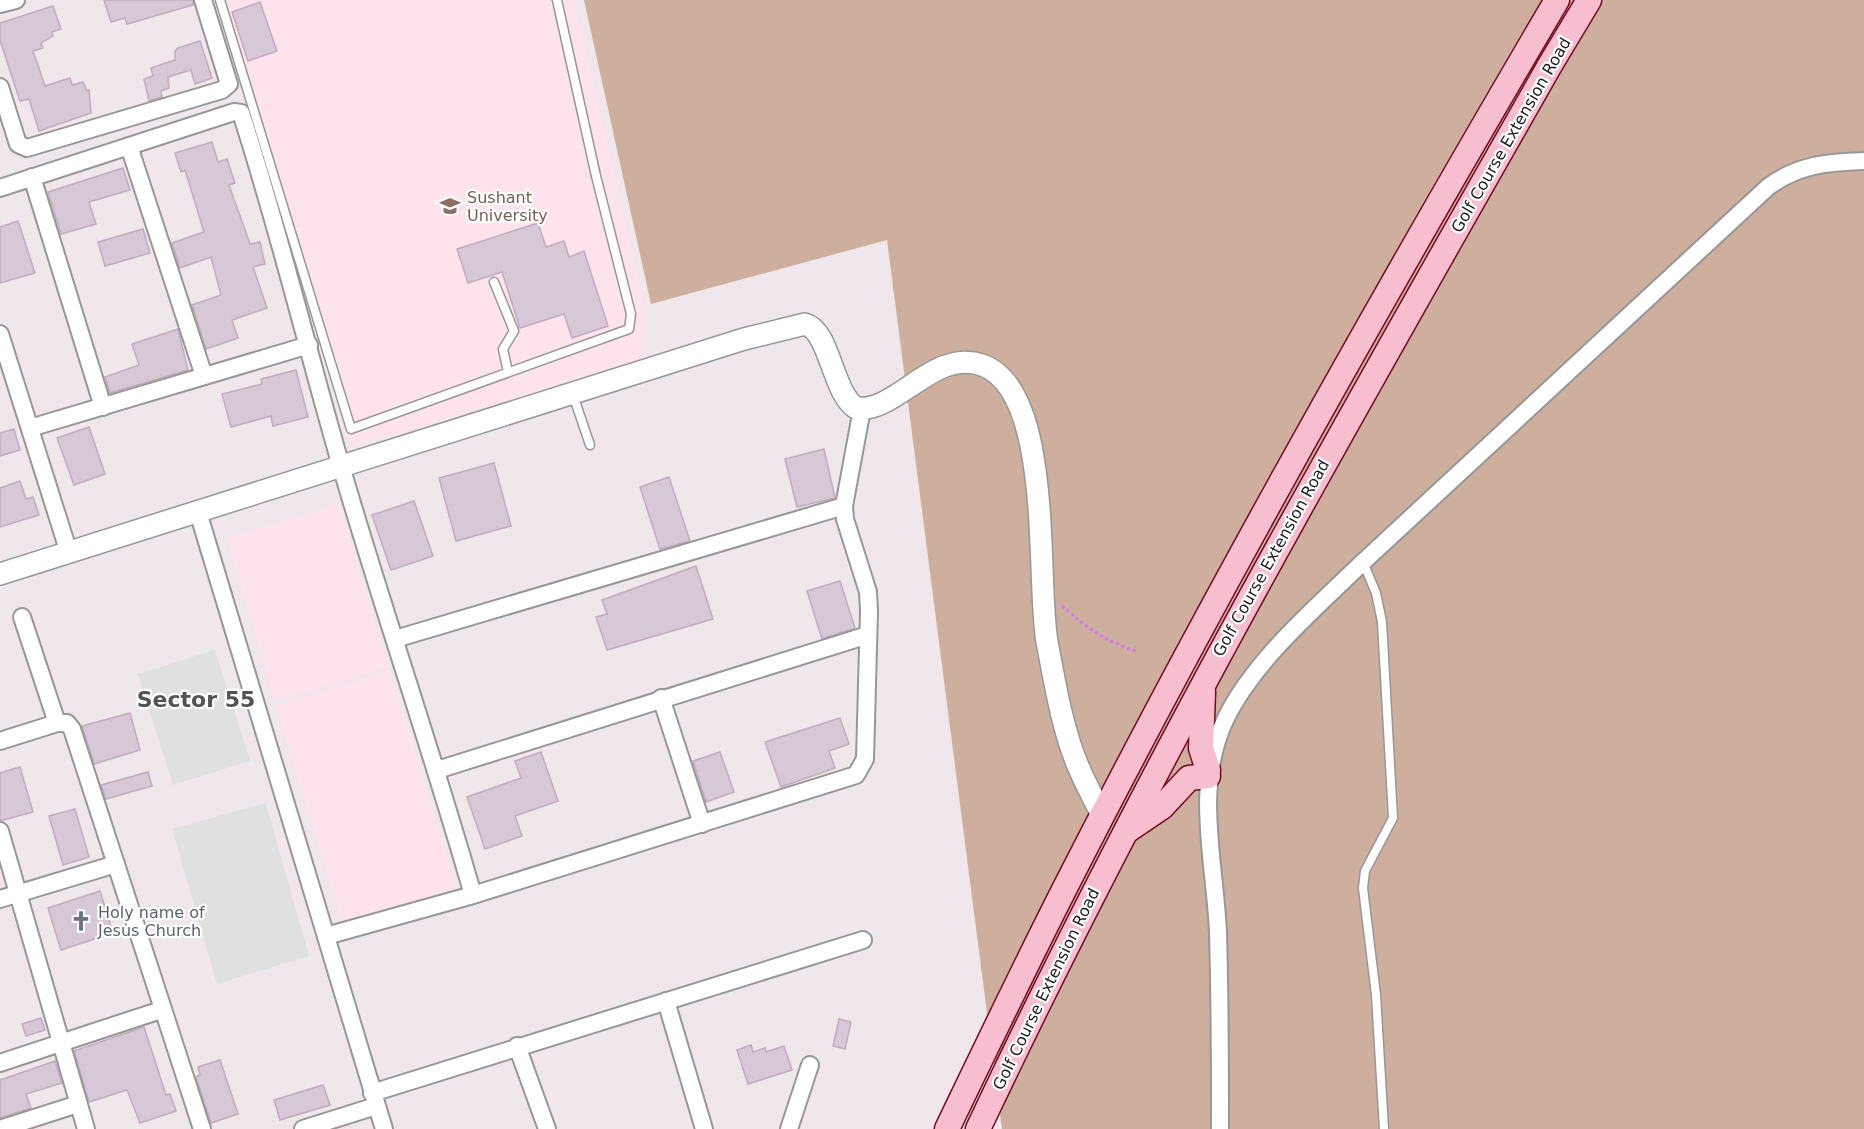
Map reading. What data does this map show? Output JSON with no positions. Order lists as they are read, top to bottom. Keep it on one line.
{"streets":{"main road":["Golf Course Extension Road"]},"districts":["Sector 55"],"places":{"school or university":["Sushant University"],"church":["Holy name of Jesus Church"]}}
